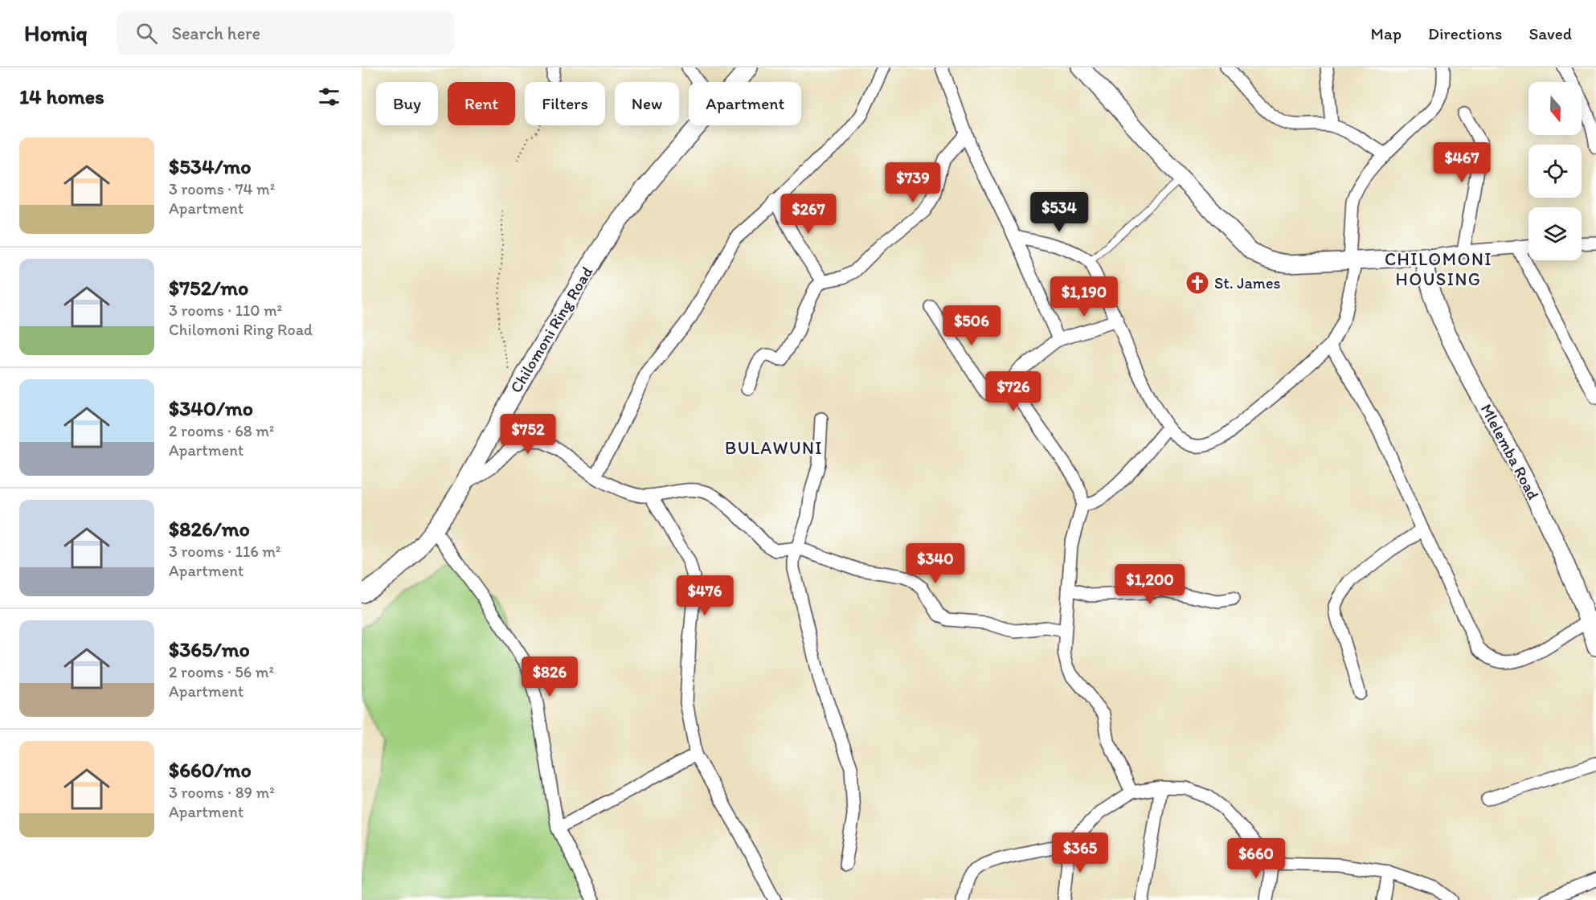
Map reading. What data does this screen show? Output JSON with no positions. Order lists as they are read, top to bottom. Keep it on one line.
{"streets":{"street":["Chilomoni Ring Road","Mlelemba Road"]},"districts":["CHILOMONI HOUSING","BULAWUNI"],"places":{"church":["St. James"]},"north":"bottom","page":{"header":"Homiq","search":"Search here","nav":["Map","Directions","Saved"],"heading":"14 homes","chip":["Buy","Rent","Filters","New","Apartment"],"list":[{"name":"$534/mo","note":"3 rooms · 74 m² · Apartment"},{"name":"$752/mo","note":"3 rooms · 110 m² · Chilomoni Ring Road"},{"name":"$340/mo","note":"2 rooms · 68 m² · Apartment"},{"name":"$826/mo","note":"3 rooms · 116 m² · Apartment"},{"name":"$365/mo","note":"2 rooms · 56 m² · Apartment"},{"name":"$660/mo","note":"3 rooms · 89 m² · Apartment"}],"price":["$467","$739","$534","$267","$1,190","$506","$726","$752","$340","$1,200","$476","$826","$365","$660"]}}
